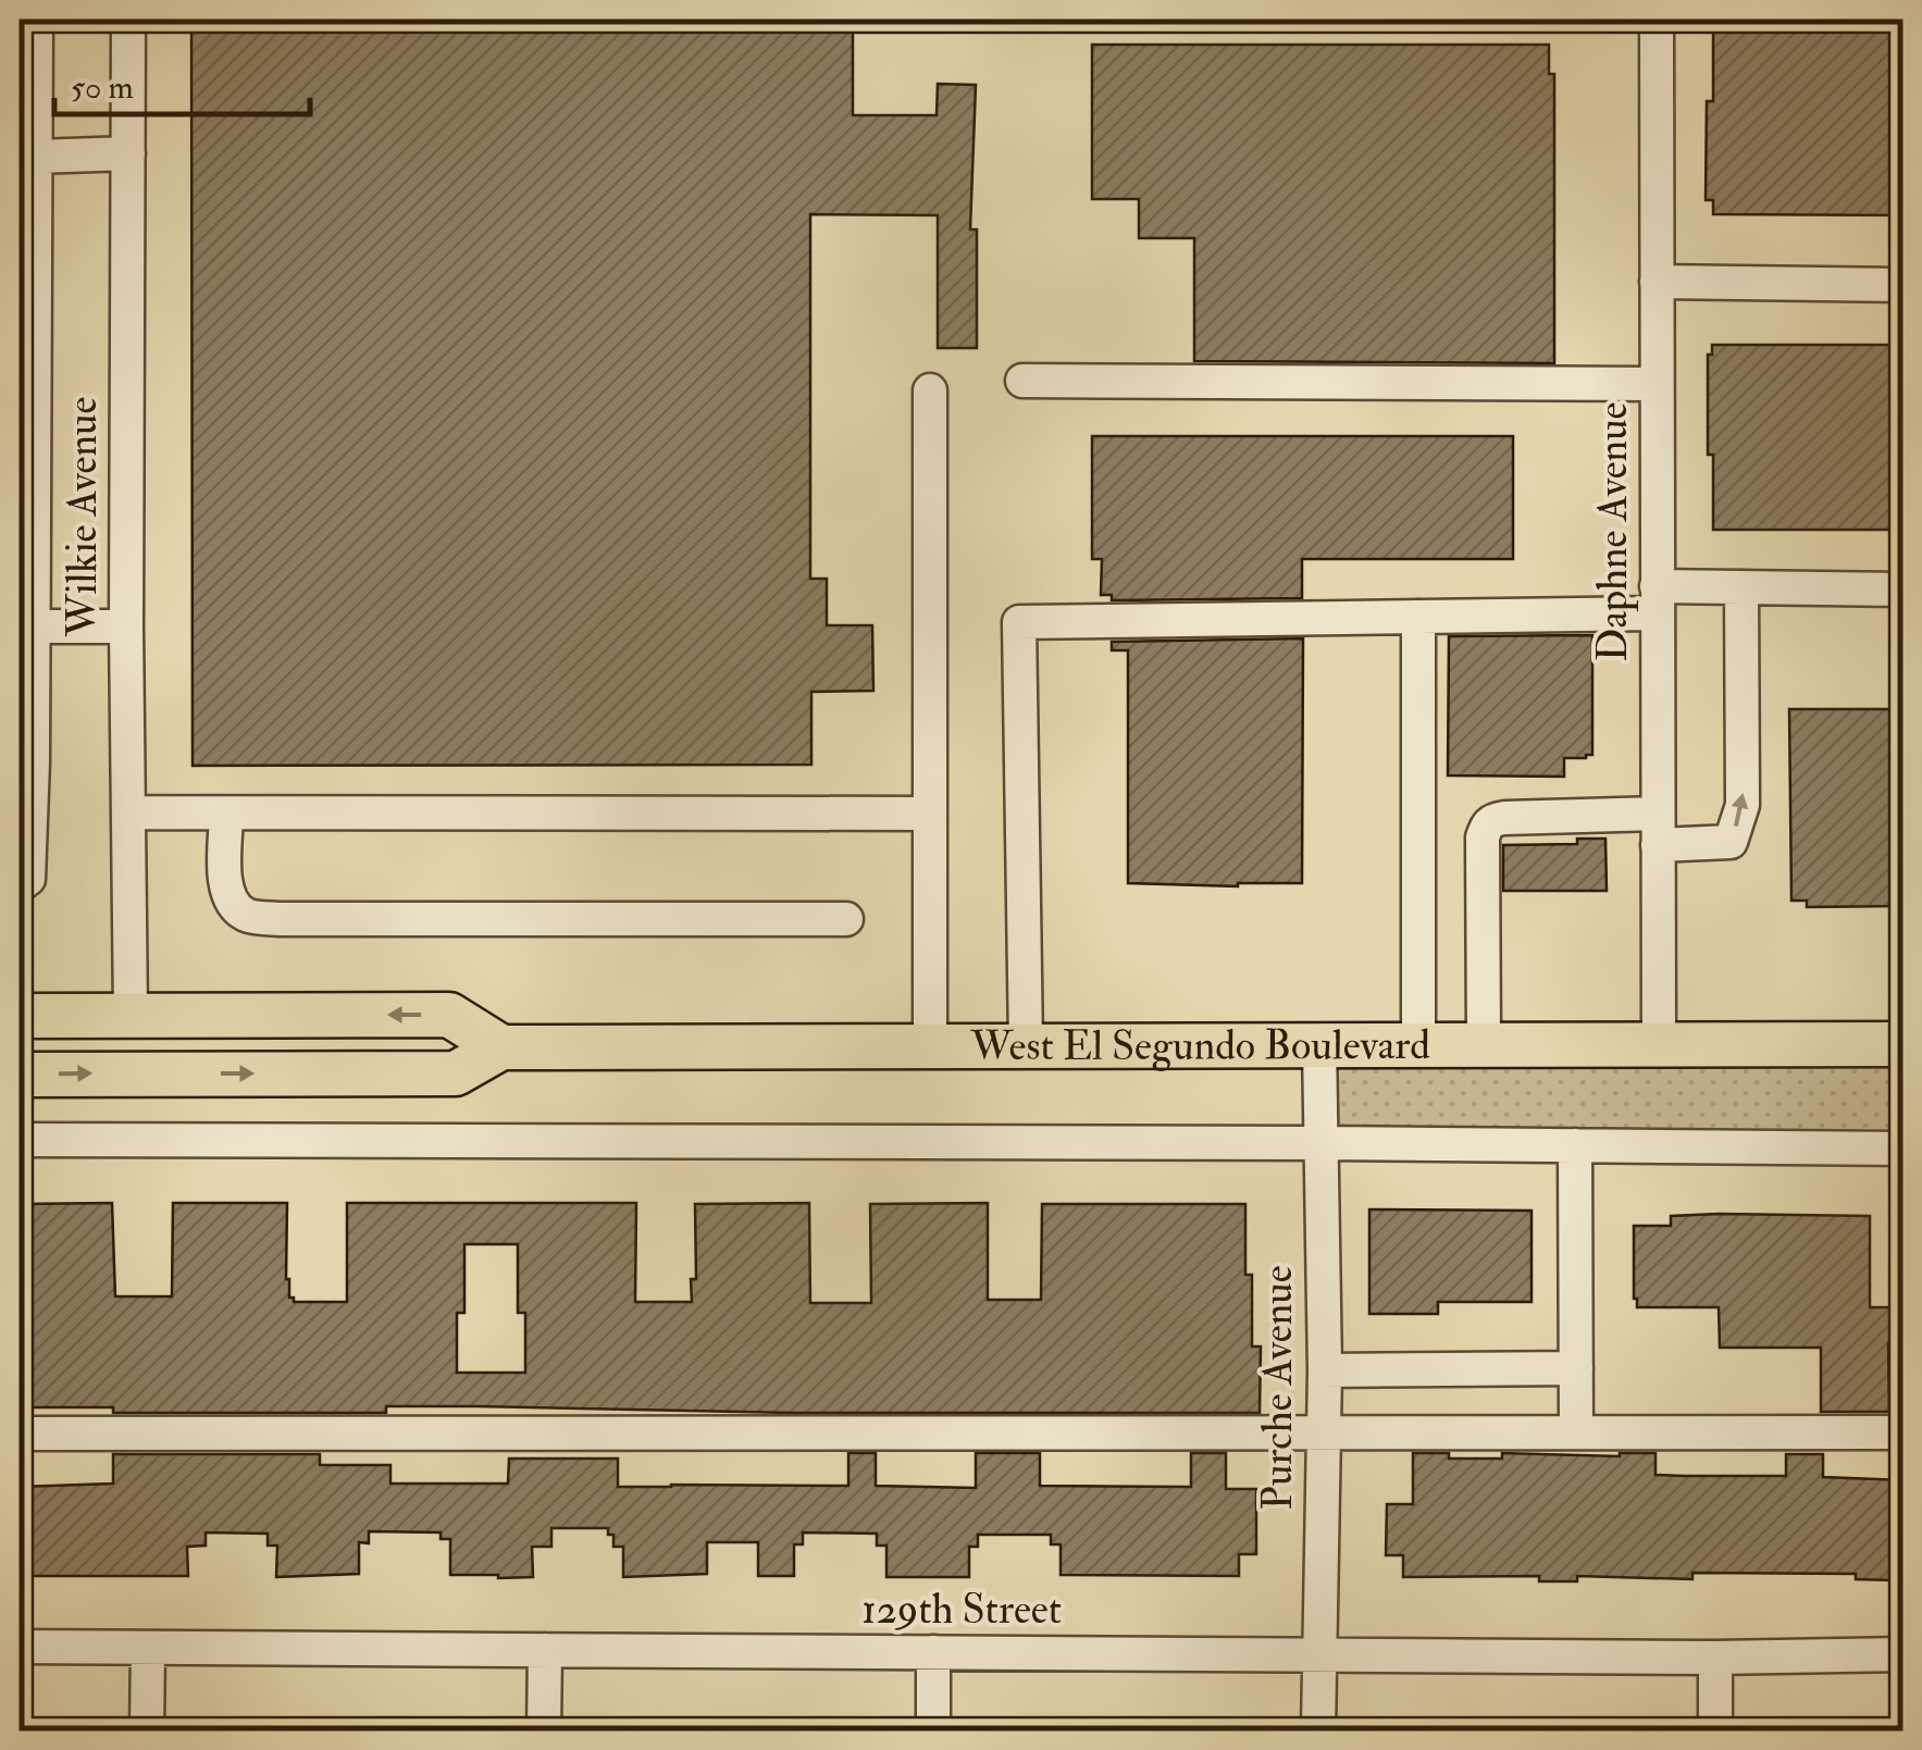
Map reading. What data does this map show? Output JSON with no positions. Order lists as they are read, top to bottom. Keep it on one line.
{"streets":{"main road":["West El Segundo Boulevard"],"street":["Wilkie Avenue","Daphne Avenue","Purche Avenue","129th Street"]},"crossings":[["Daphne Avenue","West El Segundo Boulevard"],["West El Segundo Boulevard","Purche Avenue"],["Purche Avenue","129th Street"]],"scale_bar":"50 m"}
